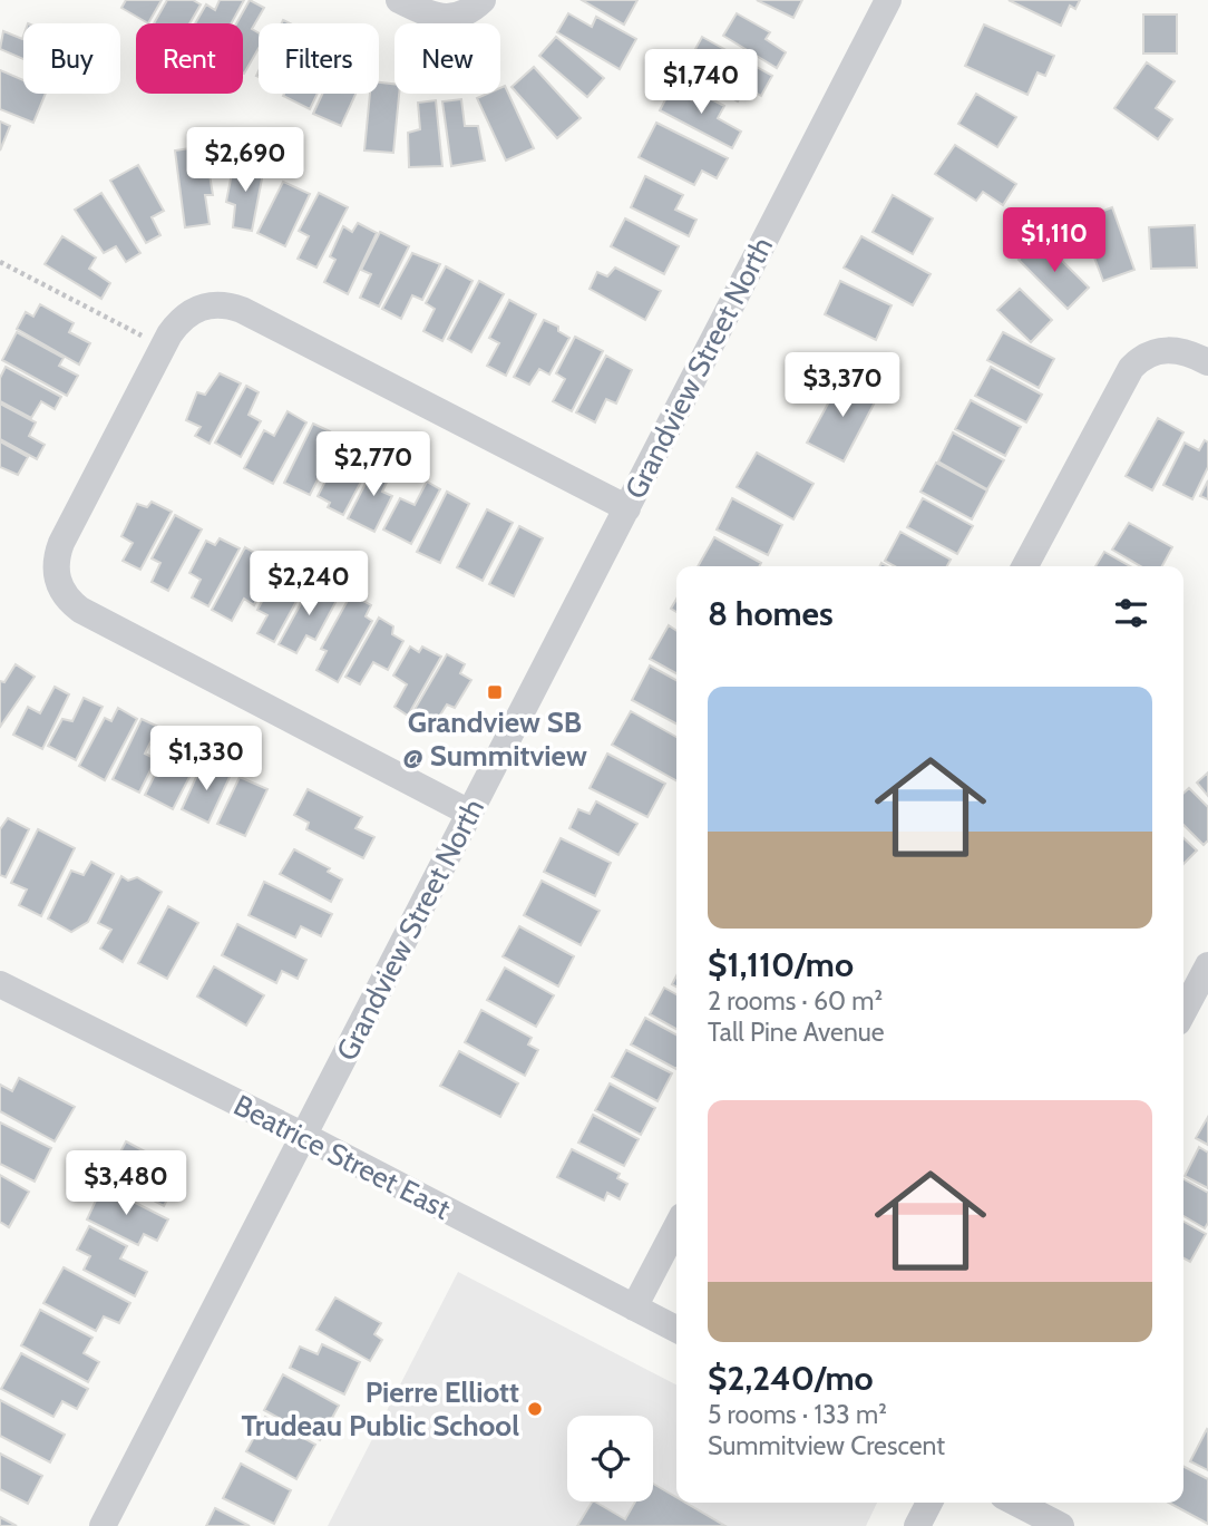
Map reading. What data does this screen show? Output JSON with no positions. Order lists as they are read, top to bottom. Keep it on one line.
{"streets":{"street":["Grandview Street North","Beatrice Street East"]},"crossings":[["Grandview Street North","Beatrice Street East"]],"places":{"transit":["Grandview SB @ Summitview"],"other":["Pierre Elliott Trudeau Public School"]},"page":{"chip":["Buy","Rent","Filters","New"],"price":["$1,740","$2,690","$1,110","$3,370","$2,770","$2,240","$1,330","$3,480"],"heading":"8 homes","list":[{"name":"$1,110/mo","note":"2 rooms · 60 m² · Tall Pine Avenue"},{"name":"$2,240/mo","note":"5 rooms · 133 m² · Summitview Crescent"}]}}
